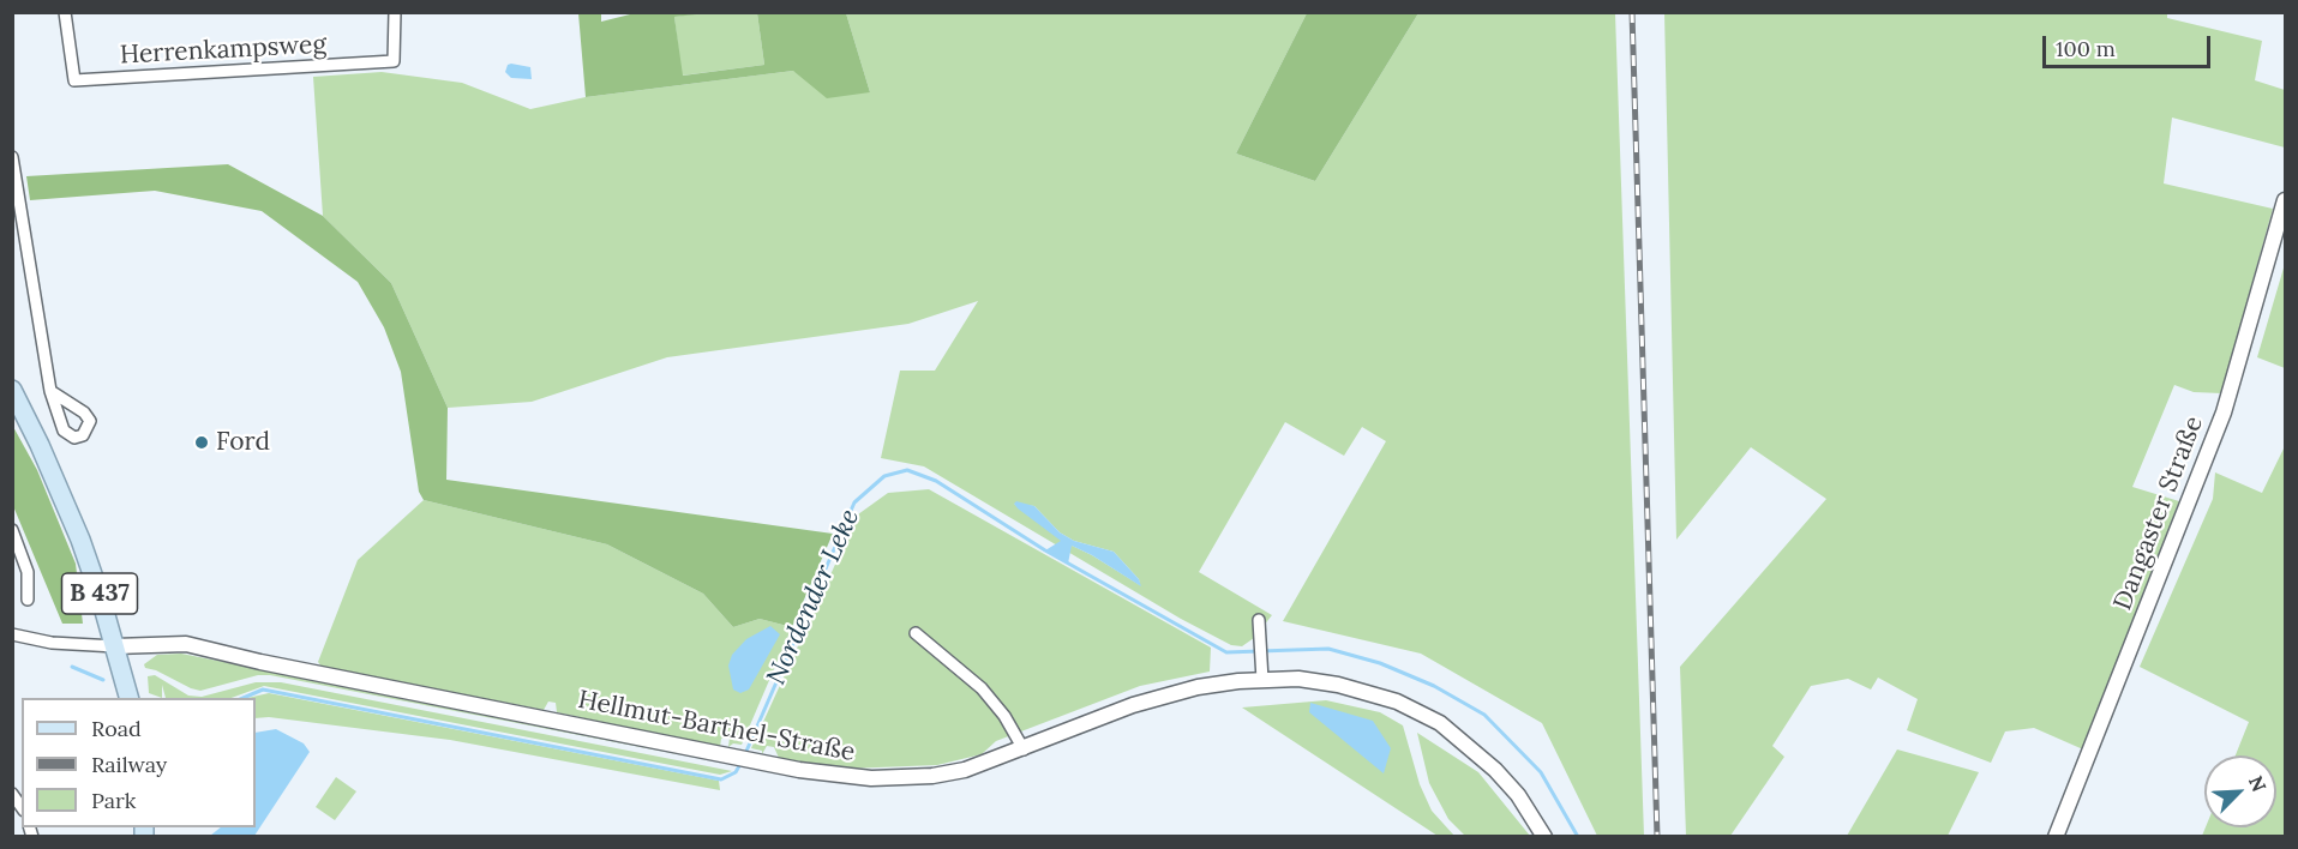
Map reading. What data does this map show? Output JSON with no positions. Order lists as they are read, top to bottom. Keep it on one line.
{"streets":{"main road":["B 437"],"street":["Herrenkampsweg","Dangaster Straße","Hellmut-Barthel-Straße"]},"crossings":[["B 437","Hellmut-Barthel-Straße"]],"water":["Nordender Leke"],"places":["Ford"],"legend":["Road","Railway","Park"],"scale_bar":"100 m","north":"top right"}
